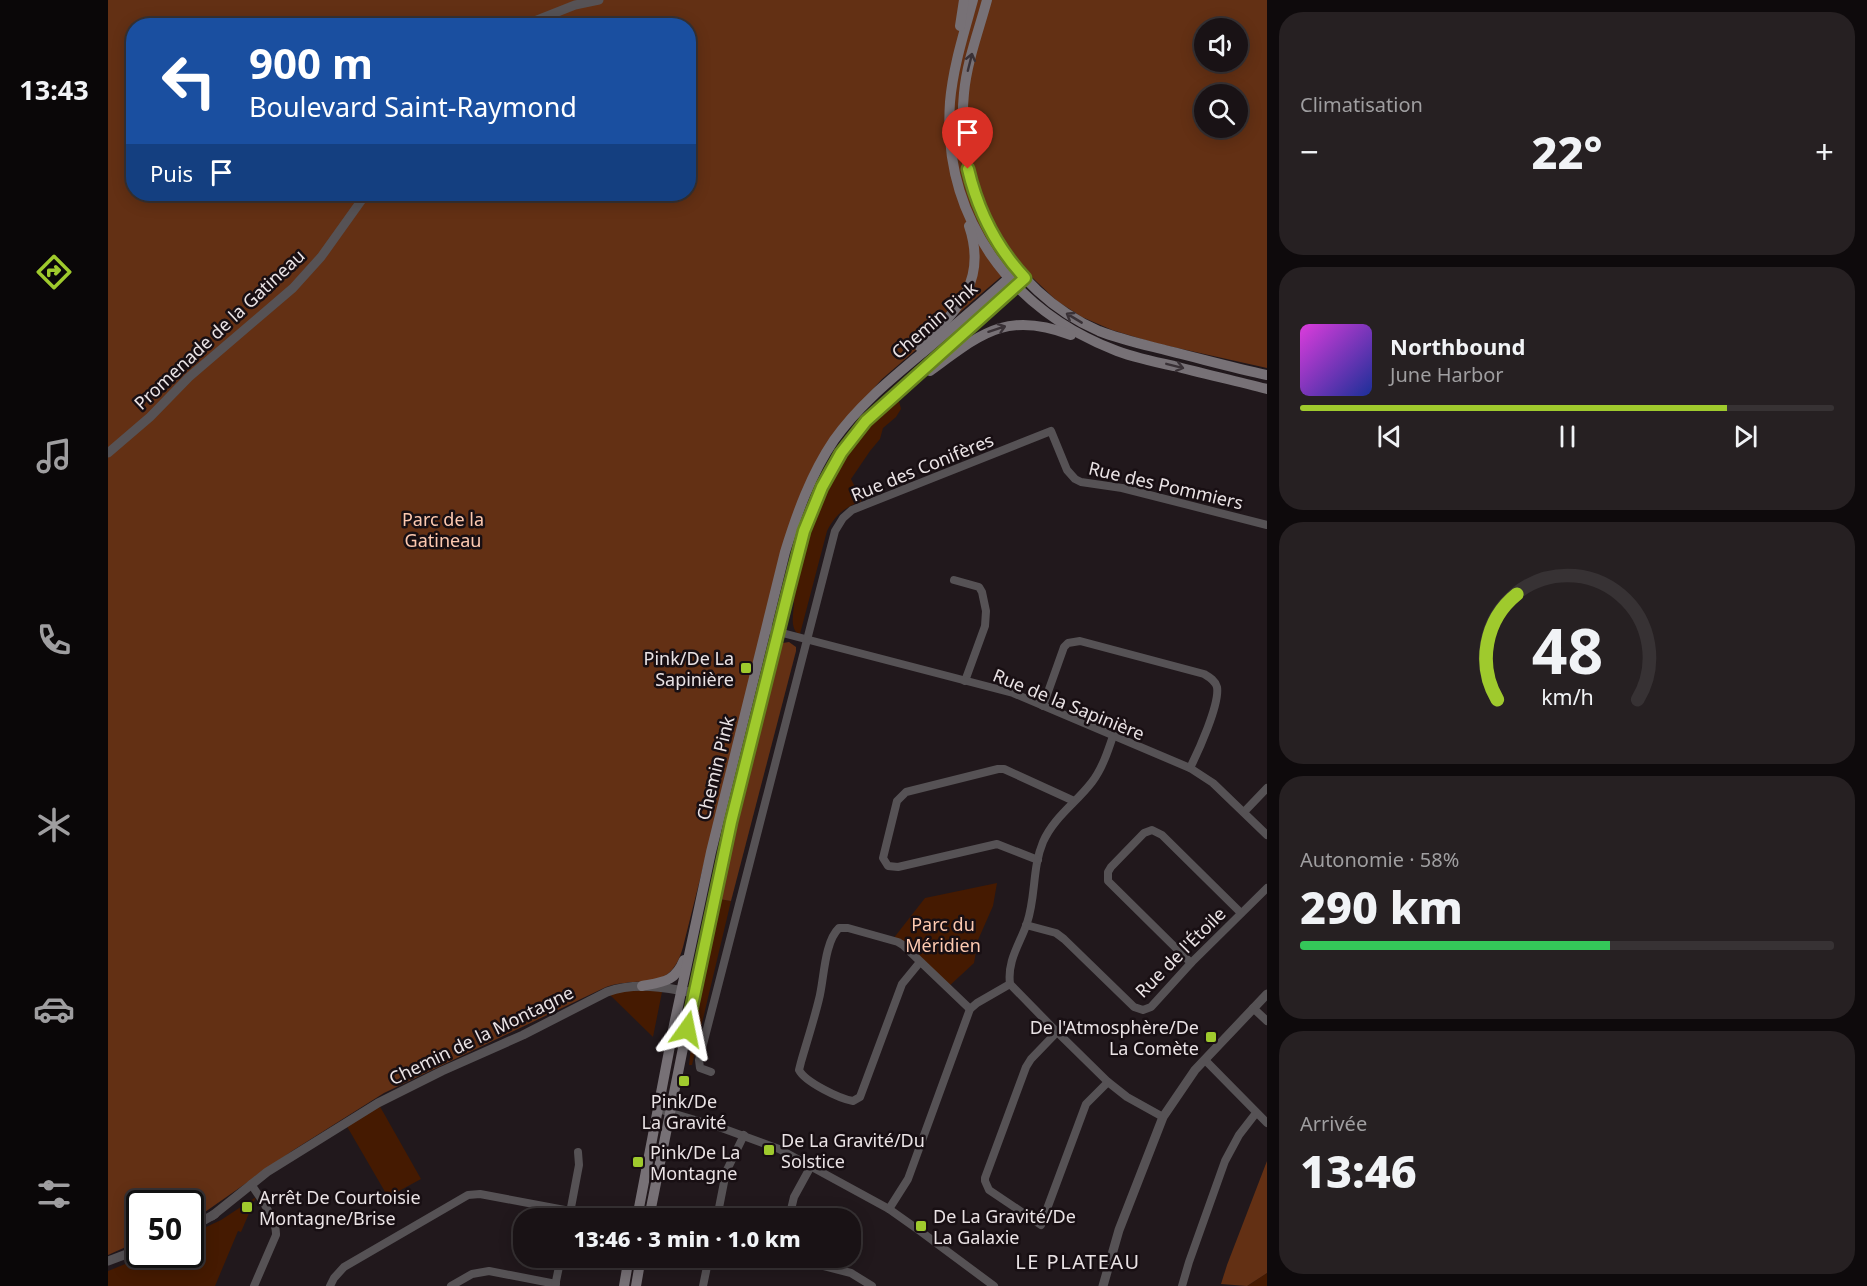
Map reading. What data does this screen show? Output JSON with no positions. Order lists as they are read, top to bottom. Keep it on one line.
{"streets":{"main road":["Chemin Pink"],"street":["Promenade de la Gatineau","Rue des Conifères","Rue des Pommiers","Rue de la Sapinière","Rue de l'Étoile","Chemin de la Montagne"]},"crossings":[["Chemin Pink","Rue de la Sapinière"],["Chemin Pink","Chemin de la Montagne"],["Rue des Conifères","Rue des Pommiers"],["Rue des Conifères","Rue de la Sapinière"]],"districts":["LE PLATEAU"],"parks":["Parc de la Gatineau","Parc du Méridien"],"places":{"transit":["Pink/De La Sapinière","De l'Atmosphère/De La Comète","Pink/De La Gravité","De La Gravité/Du Solstice","Pink/De La Montagne","Arrêt De Courtoisie Montagne/Brise","De La Gravité/De La Galaxie"]},"page":{"tabs":"13:43","tile":["Climatisation",["Autonomie · 58%","290 km"],["Arrivée","13:46"]],"turn":["900 m","Boulevard Saint-Raymond"],"heat":["−","22°","+"],"then":"Puis","song":["Northbound","June Harbor"],"limit":"50","trip":"13:46 · 3 min · 1.0 km","gauge":["48","km/h"]}}
